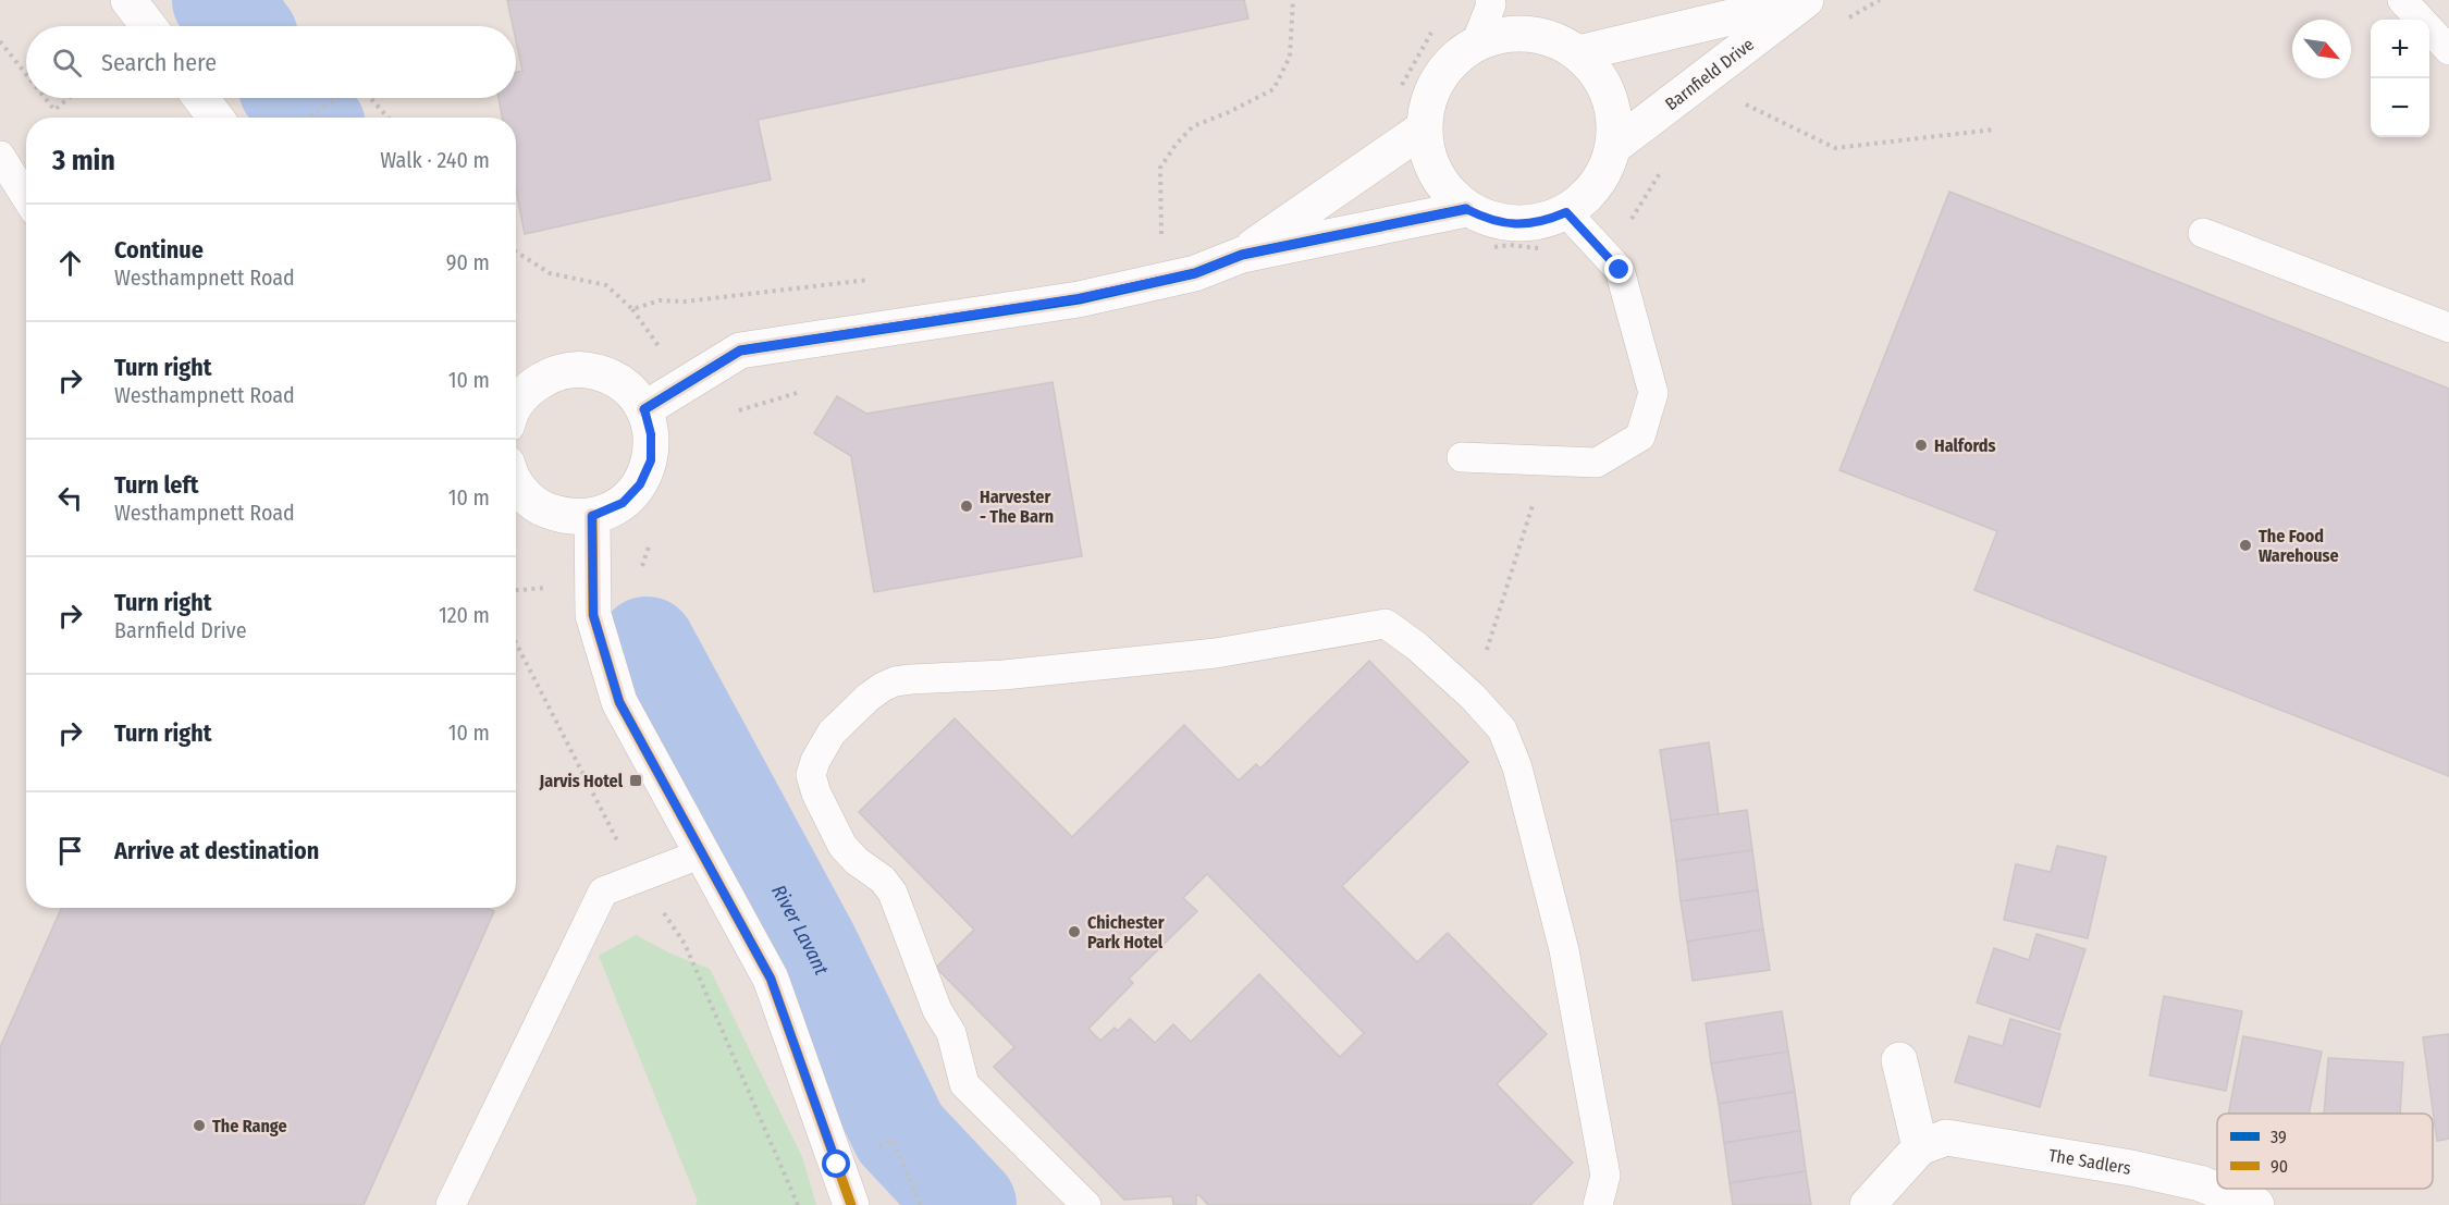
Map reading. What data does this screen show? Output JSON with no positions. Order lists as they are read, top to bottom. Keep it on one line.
{"streets":{"street":["Barnfield Drive","The Sadlers"]},"water":["River Lavant"],"places":{"other":["Halfords","Harvester - The Barn","The Food Warehouse","Chichester Park Hotel","The Range"],"transit":["Jarvis Hotel"]},"lines":["transit line 39","transit line 90"],"legend":["39","90"],"north":"bottom right","page":{"map_buttons":["+","−"],"search":"Search here","heading":["3 min","Walk · 240 m"],"list":[["Continue","Westhampnett Road","90 m"],["Turn right","Westhampnett Road","10 m"],["Turn left","Westhampnett Road","10 m"],["Turn right","Barnfield Drive","120 m"],["Turn right","10 m"],"Arrive at destination"]}}
